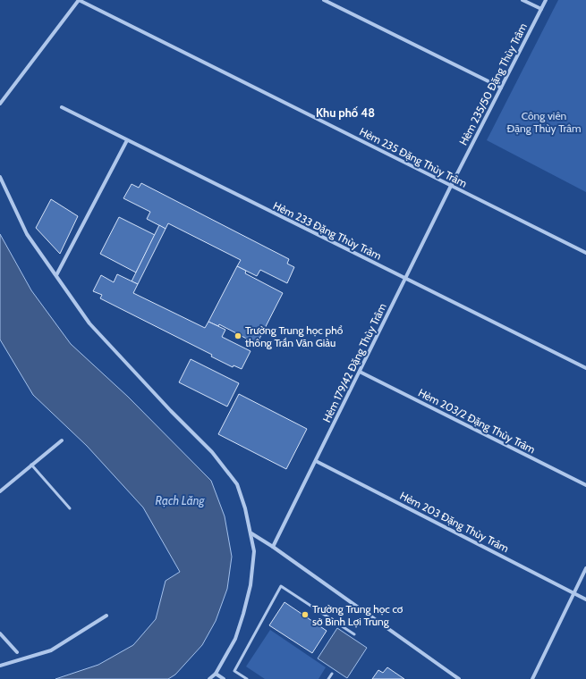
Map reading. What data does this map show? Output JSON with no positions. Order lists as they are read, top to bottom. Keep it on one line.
{"streets":{"street":["Hẻm 235/50 Đặng Thùy Trâm","Hẻm 235 Đặng Thùy Trâm","Hẻm 233 Đặng Thùy Trâm","Hẻm 179/42 Đặng Thùy Trâm","Hẻm 203/2 Đặng Thùy Trâm","Hẻm 203 Đặng Thùy Trâm"]},"crossings":[["Hẻm 235/50 Đặng Thùy Trâm","Hẻm 235 Đặng Thùy Trâm"],["Hẻm 235/50 Đặng Thùy Trâm","Hẻm 179/42 Đặng Thùy Trâm"],["Hẻm 235 Đặng Thùy Trâm","Hẻm 179/42 Đặng Thùy Trâm"],["Hẻm 233 Đặng Thùy Trâm","Hẻm 179/42 Đặng Thùy Trâm"],["Hẻm 179/42 Đặng Thùy Trâm","Hẻm 203/2 Đặng Thùy Trâm"],["Hẻm 179/42 Đặng Thùy Trâm","Hẻm 203 Đặng Thùy Trâm"]],"districts":["Khu phố 48"],"water":["Rạch Lăng"],"parks":["Công viên Đặng Thùy Trâm"],"places":["Trường Trung học phổ thông Trần Văn Giàu","Trường Trung học cơ sở Bình Lợi Trung"]}
